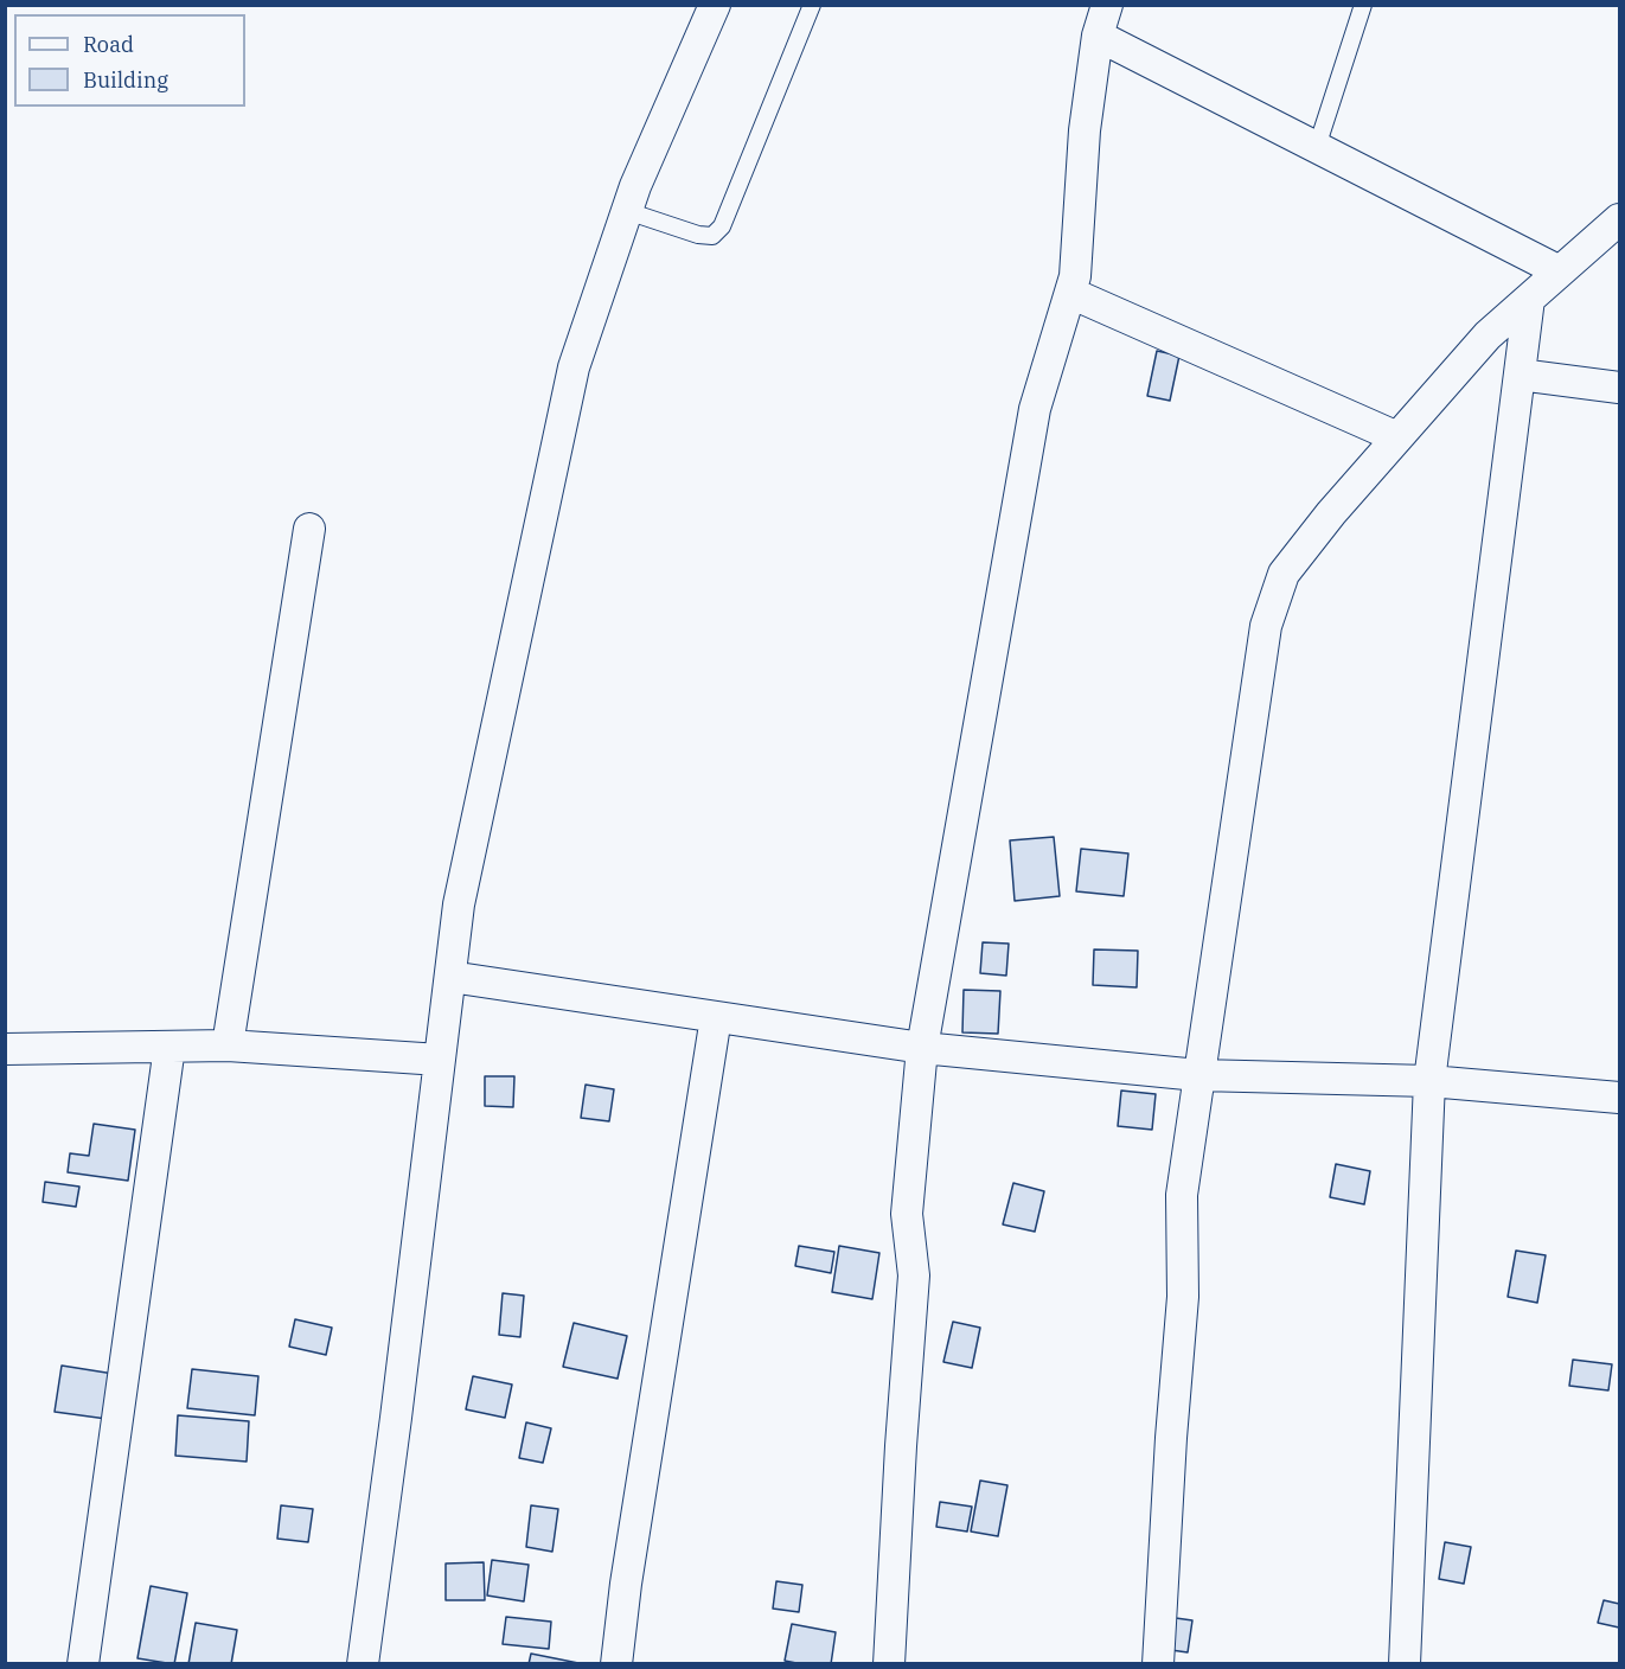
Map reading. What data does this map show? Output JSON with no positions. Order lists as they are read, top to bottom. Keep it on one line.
{"legend":["Road","Building"]}
